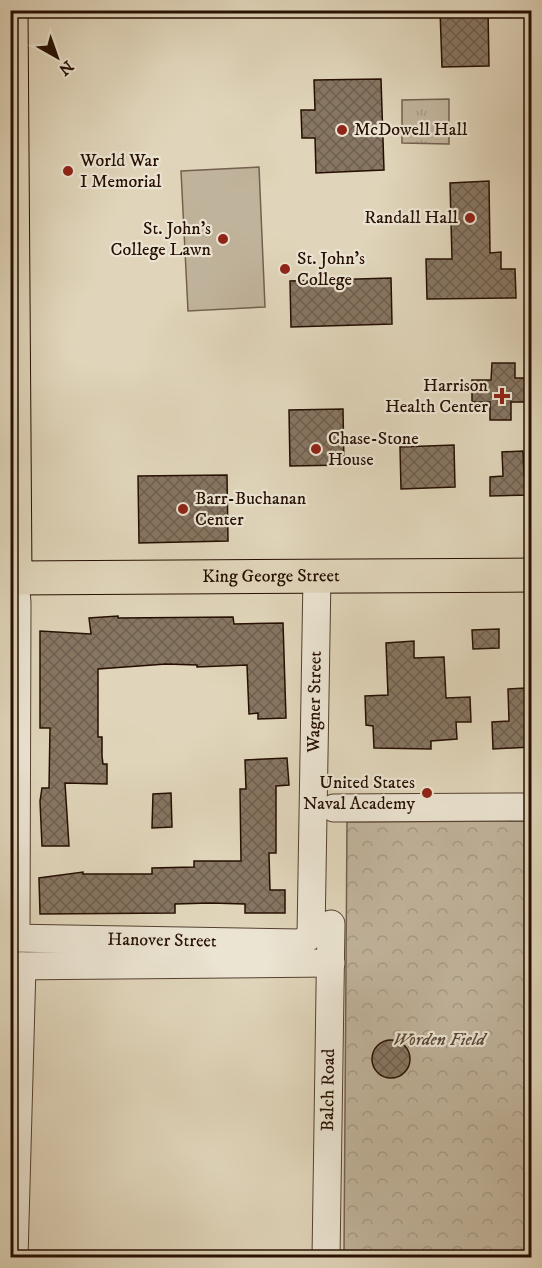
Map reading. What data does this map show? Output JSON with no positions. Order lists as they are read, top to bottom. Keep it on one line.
{"streets":{"main road":["King George Street"],"street":["Wagner Street","Hanover Street","Balch Road"]},"crossings":[["King George Street","Wagner Street"],["Wagner Street","Hanover Street"],["Wagner Street","Balch Road"],["Hanover Street","Balch Road"]],"parks":["Worden Field"],"places":{"other":["McDowell Hall","World War I Memorial","Randall Hall","St. John's College Lawn","St. John's College","Chase-Stone House","Barr-Buchanan Center","United States Naval Academy"],"health":["Harrison Health Center"]},"north":"bottom right"}
